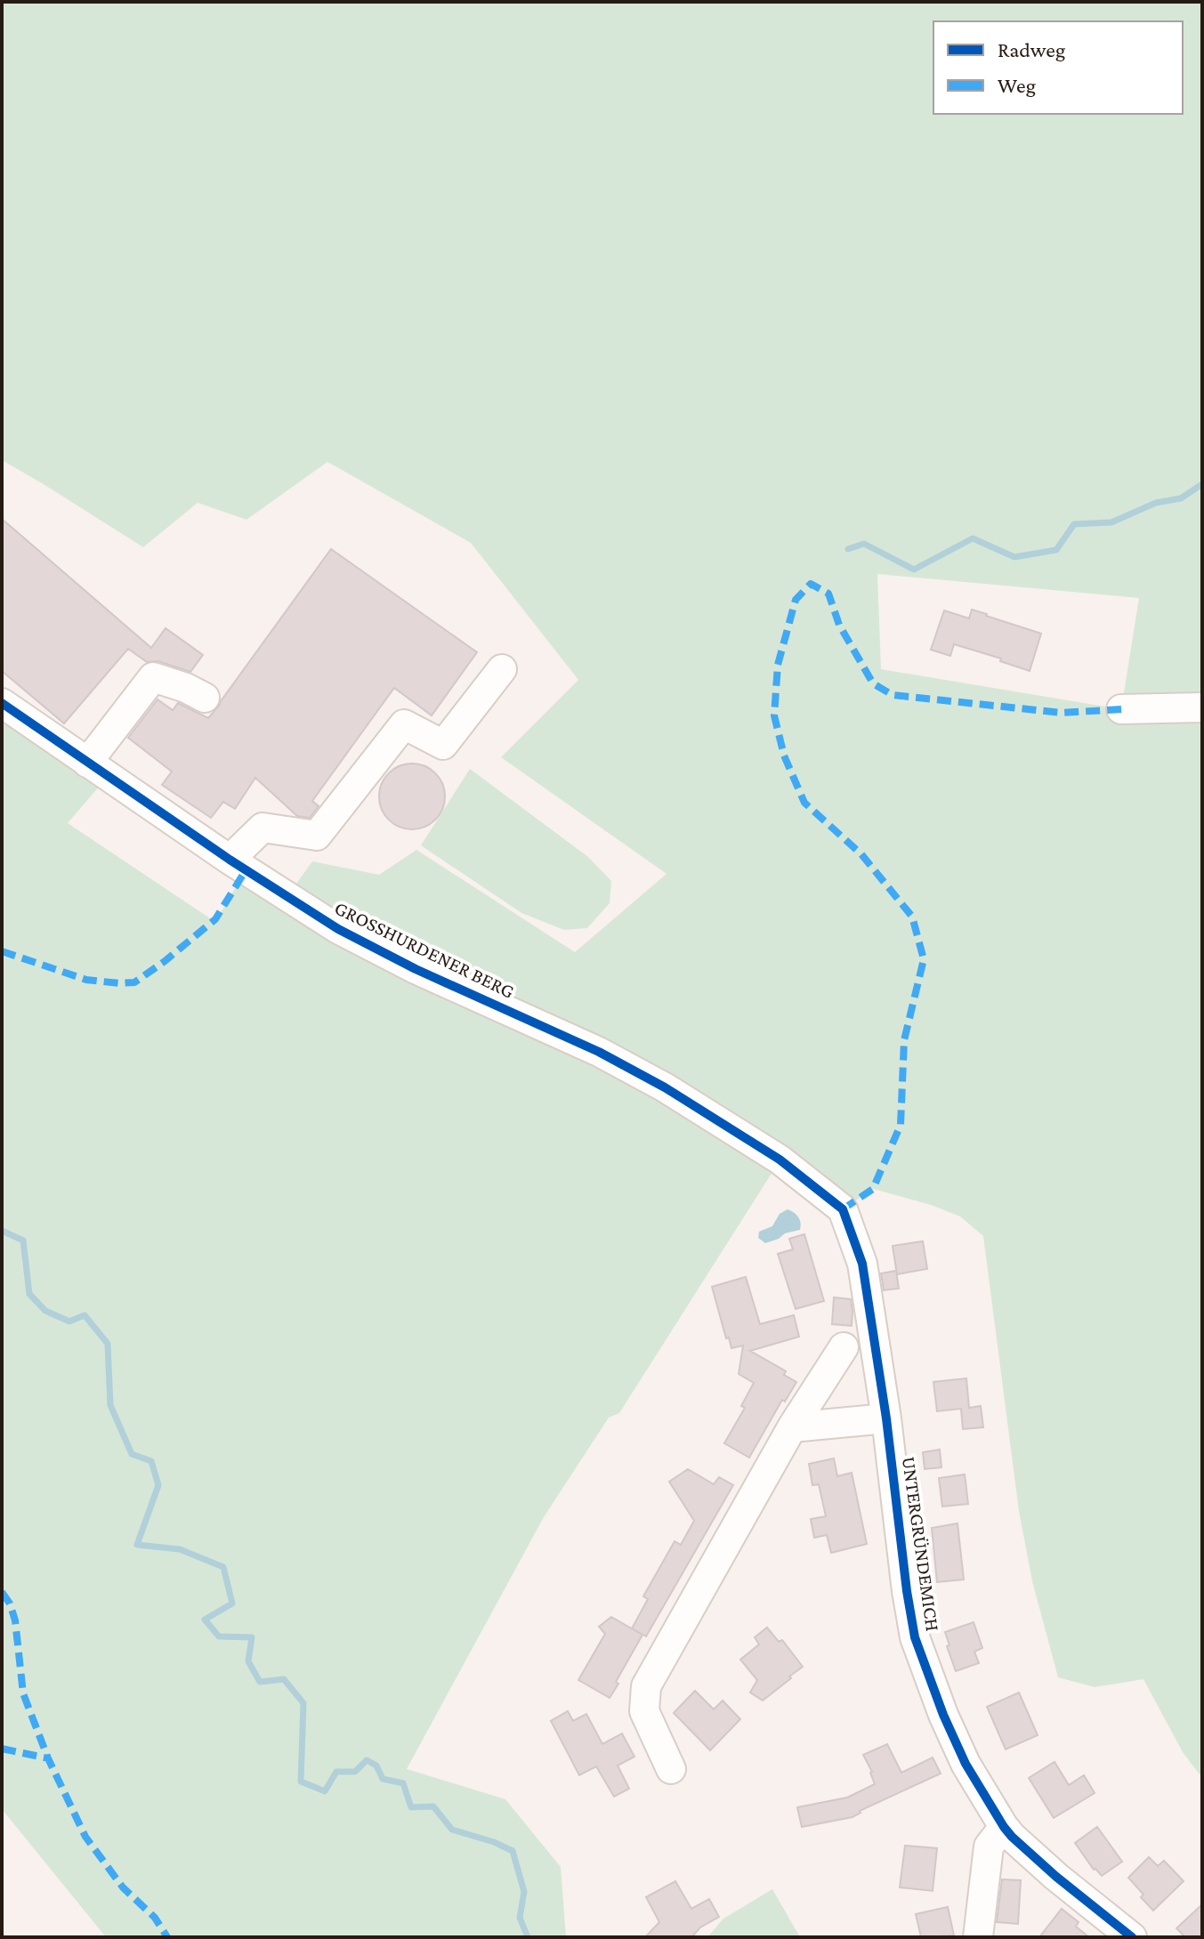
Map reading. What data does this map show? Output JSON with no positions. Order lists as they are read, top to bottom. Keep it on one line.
{"streets":{"street":["GROSSHURDENER BERG","UNTERGRÜNDEMICH"]},"crossings":[["GROSSHURDENER BERG","UNTERGRÜNDEMICH"]],"legend":["Radweg","Weg"]}
